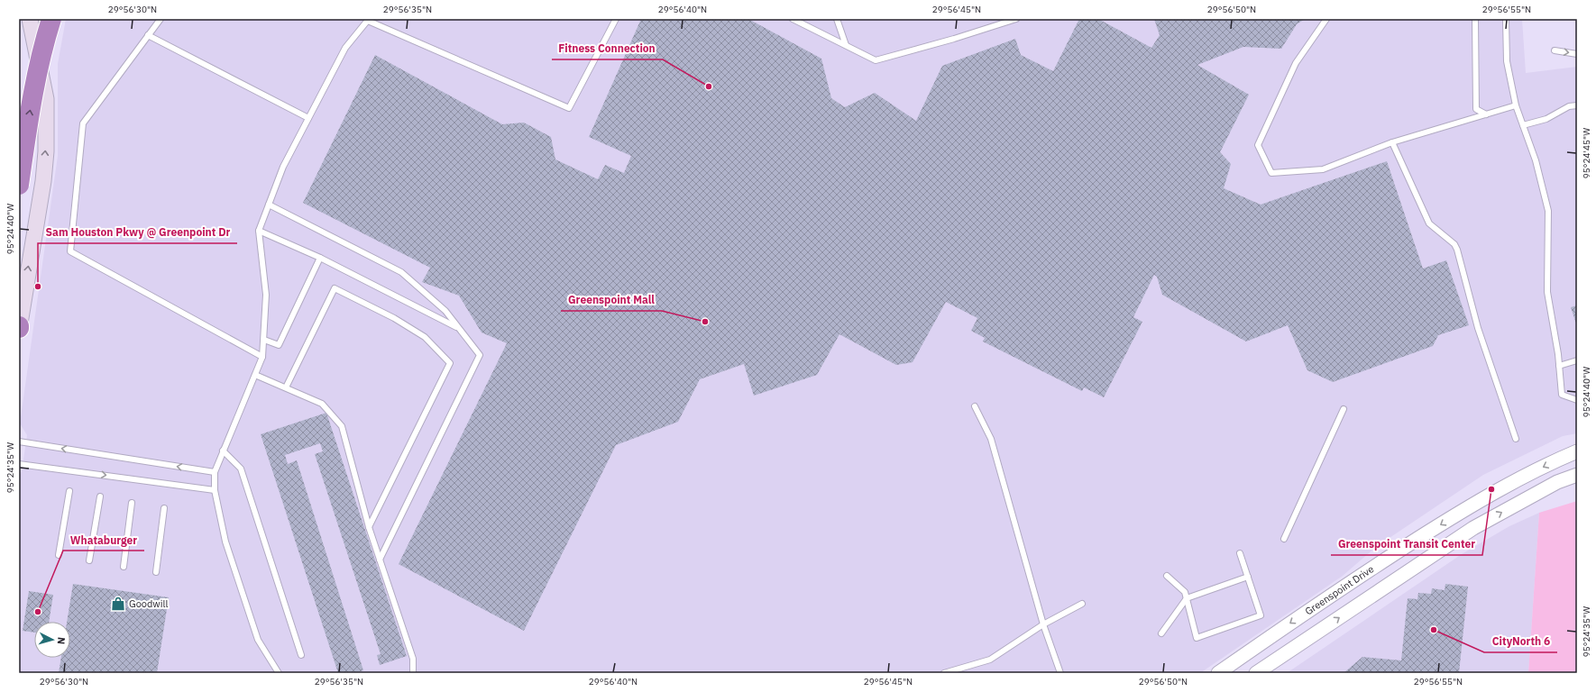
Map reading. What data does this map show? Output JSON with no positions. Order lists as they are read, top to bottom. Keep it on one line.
{"streets":{"street":["Greenspoint Drive"]},"places":{"other":["Fitness Connection","Sam Houston Pkwy @ Greenpoint Dr","Greenspoint Mall","Greenspoint Transit Center","Whataburger","CityNorth 6"],"shop":["Goodwill"]},"north":"right","coordinates":["29°56'30\"N","29°56'35\"N","29°56'40\"N","29°56'45\"N","29°56'50\"N","29°56'55\"N","95°24'45\"W","95°24'40\"W","95°24'35\"W"]}
